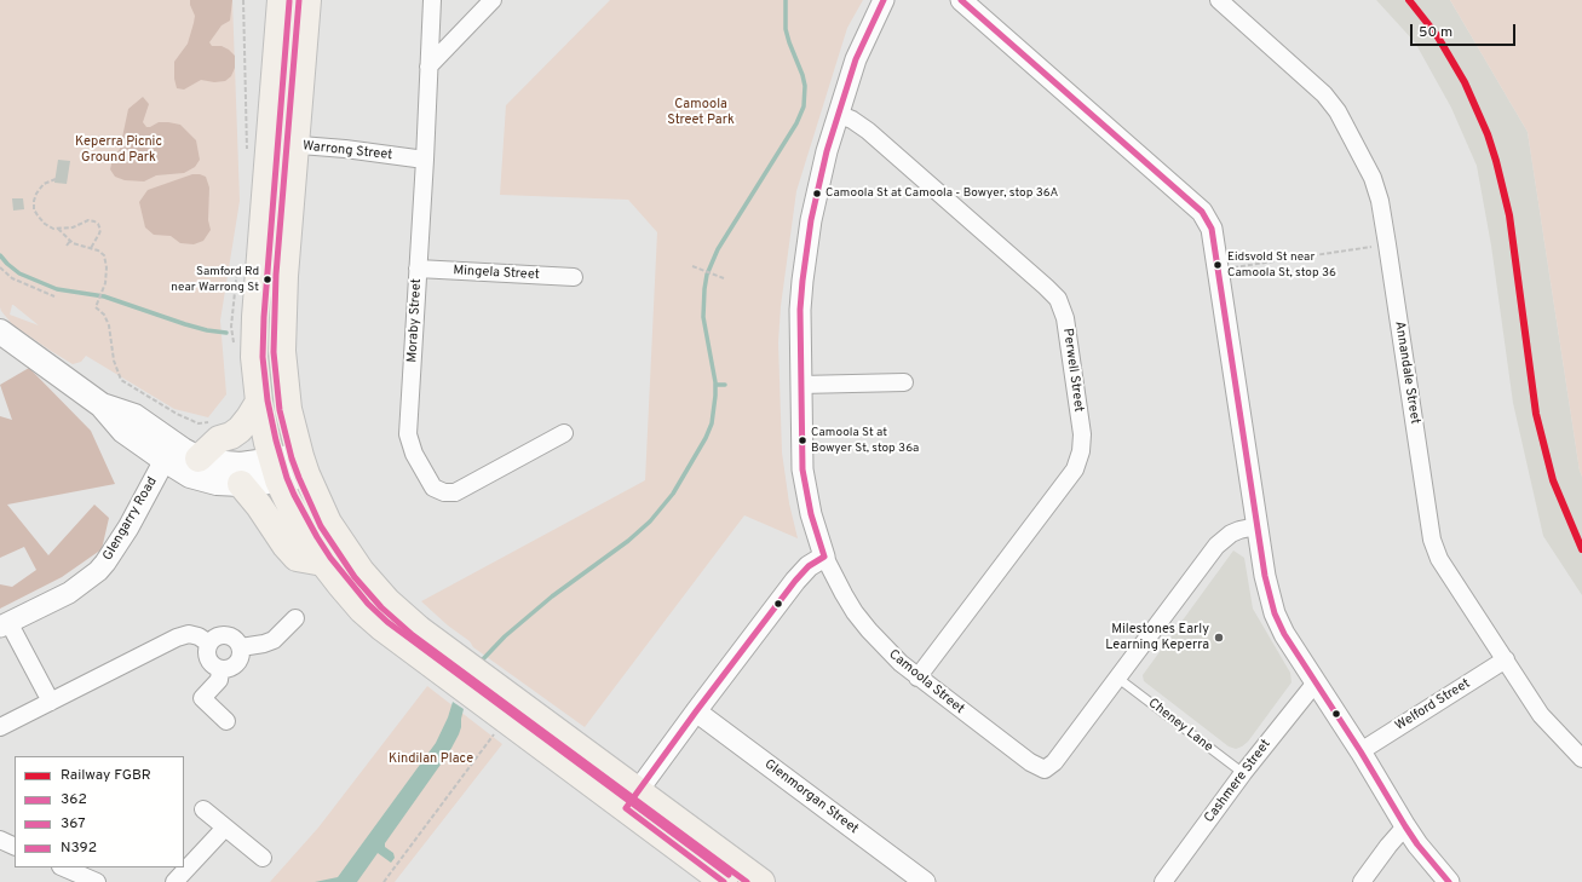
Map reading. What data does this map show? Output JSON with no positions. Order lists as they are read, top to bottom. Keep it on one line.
{"streets":{"street":["Warrong Street","Mingela Street","Moraby Street","Perwell Street","Annandale Street","Glengarry Road","Camoola Street","Welford Street","Cashmere Street","Glenmorgan Street"],"lane":["Cheney Lane"]},"crossings":[["Warrong Street","Moraby Street"],["Mingela Street","Moraby Street"],["Perwell Street","Camoola Street"],["Annandale Street","Welford Street"],["Camoola Street","Cheney Lane"],["Cheney Lane","Cashmere Street"]],"parks":["Camoola Street Park","Keperra Picnic Ground Park","Kindilan Place"],"places":["Camoola St at Camoola - Bowyer, stop 36A","Eidsvold St near Camoola St, stop 36","Samford Rd near Warrong St","Camoola St at Bowyer St, stop 36a","Milestones Early Learning Keperra"],"lines":["rail line FGBR","transit line 362","transit line 367","transit line N392"],"legend":["Railway FGBR","362","367","N392"],"scale_bar":"50 m"}
